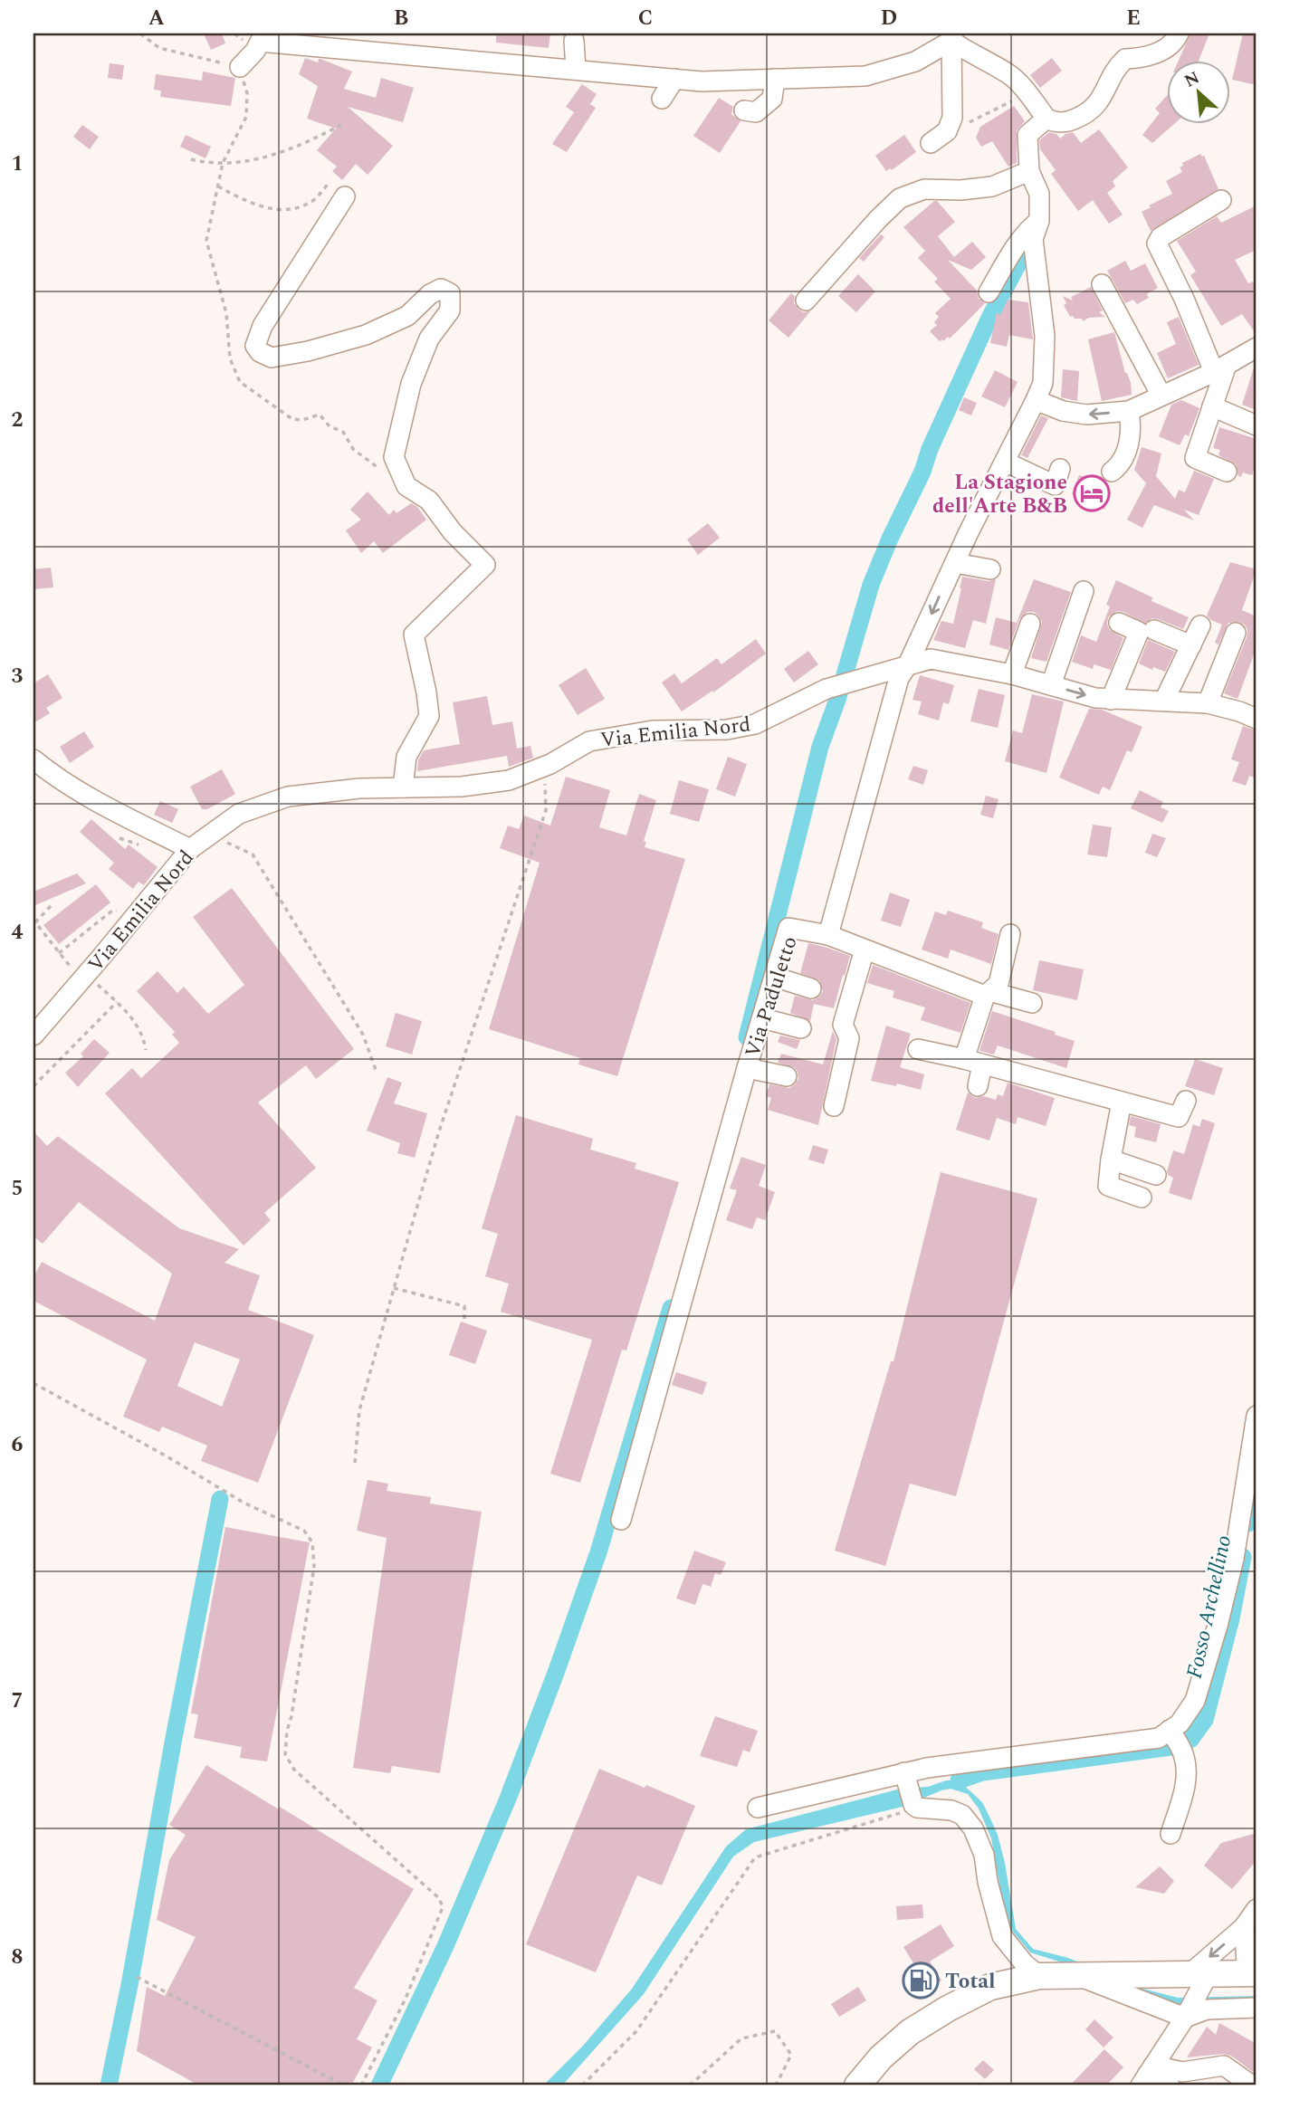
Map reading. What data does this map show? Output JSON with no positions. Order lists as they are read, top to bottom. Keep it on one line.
{"streets":{"street":["Via Emilia Nord","Via Paduletto"]},"water":["Fosso Archellino"],"places":{"hotel":["La Stagione dell'Arte B&B"],"fuel station":["Total"]},"north":"top left","grid":{"columns":["A","B","C","D","E"],"rows":["1","2","3","4","5","6","7","8"]}}
